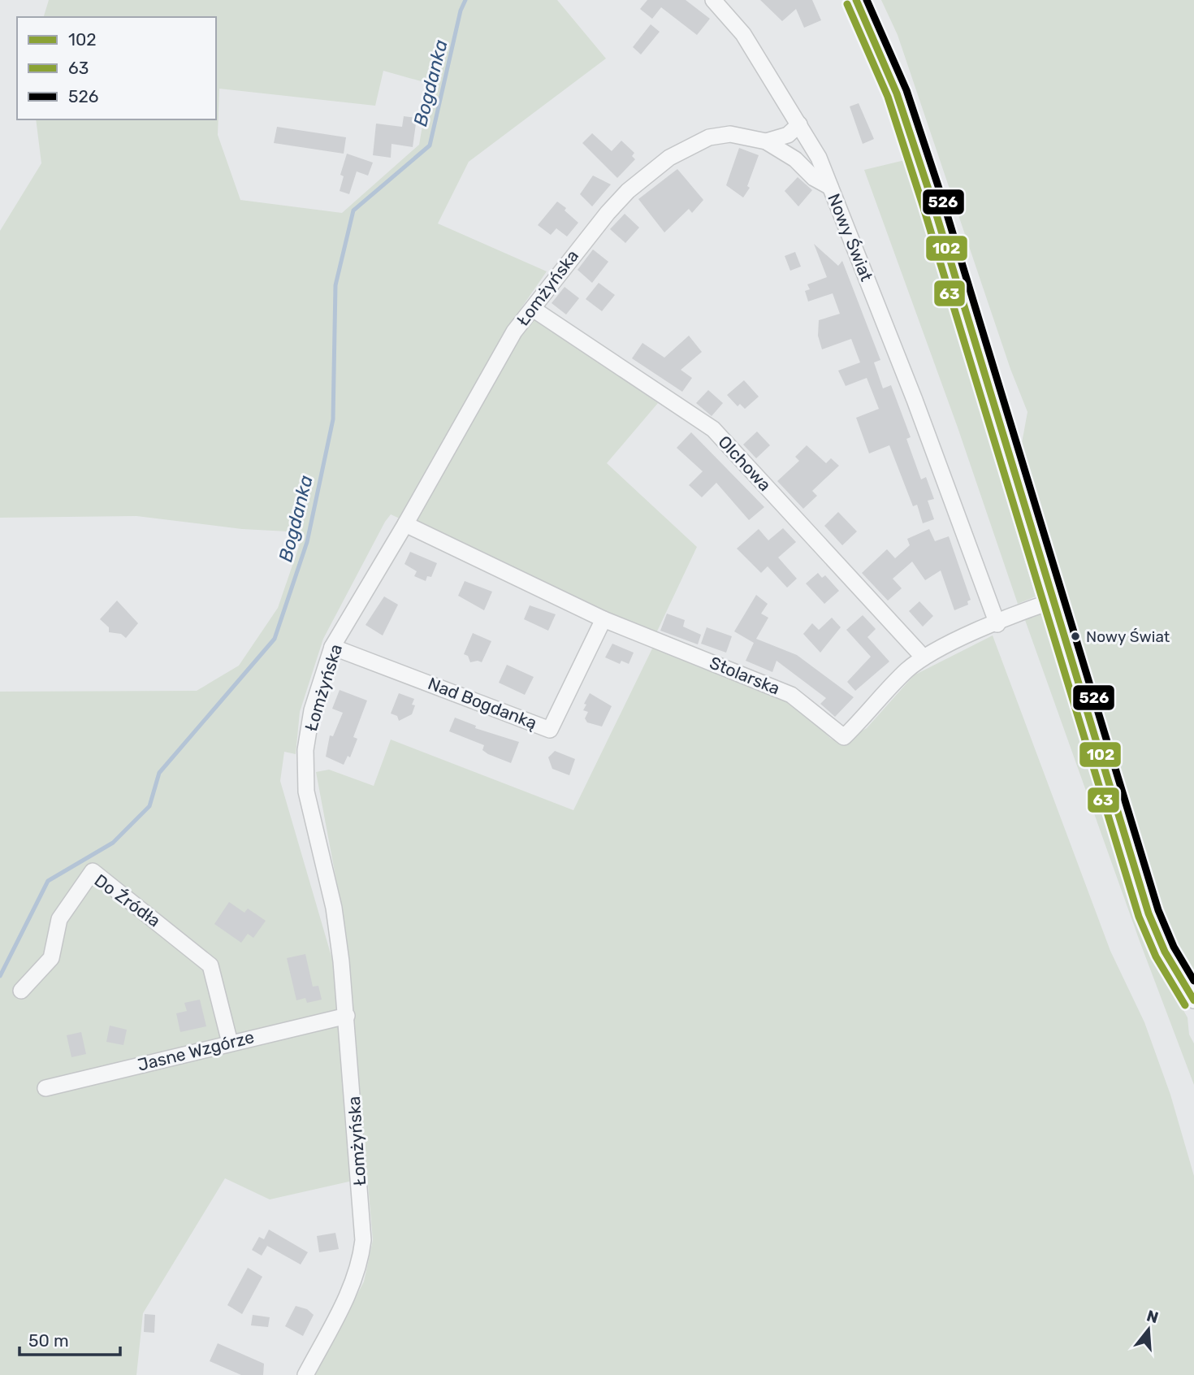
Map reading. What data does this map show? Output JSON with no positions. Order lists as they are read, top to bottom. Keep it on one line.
{"streets":{"street":["Nowy Świat","Łomżyńska","Olchowa","Stolarska","Nad Bogdanką","Do Źródła","Jasne Wzgórze"]},"crossings":[["Nowy Świat","Łomżyńska"],["Nowy Świat","Stolarska"],["Łomżyńska","Olchowa"],["Łomżyńska","Stolarska"],["Łomżyńska","Nad Bogdanką"],["Łomżyńska","Jasne Wzgórze"],["Olchowa","Stolarska"],["Stolarska","Nad Bogdanką"],["Do Źródła","Jasne Wzgórze"]],"water":["Bogdanka"],"places":["Nowy Świat"],"lines":["transit line 102","transit line 526","transit line 63"],"legend":["102","63","526"],"scale_bar":"50 m","north":"top"}
